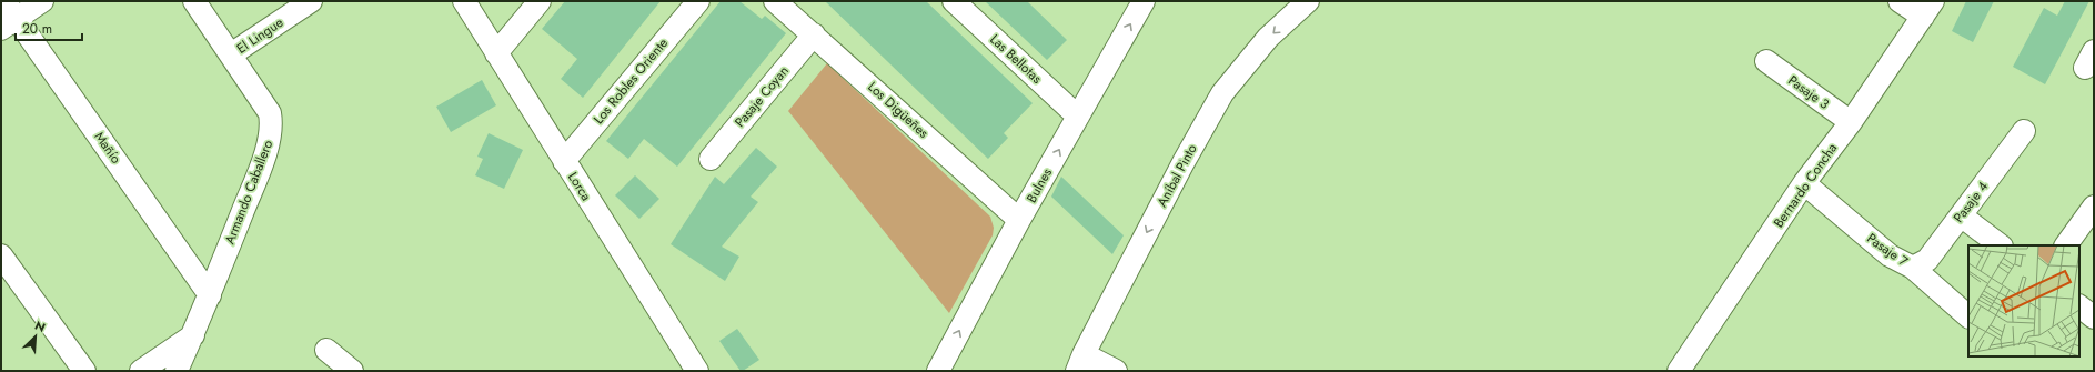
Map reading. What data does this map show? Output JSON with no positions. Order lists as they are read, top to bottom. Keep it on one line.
{"streets":{"street":["El Lingue","Las Bellotas","Los Robles Oriente","Pasaje 3","Pasaje Coyan","Los Digüeñes","Mañío","Aníbal Pinto","Bulnes","Bernardo Concha","Lorca","Armando Caballero","Pasaje 4","Pasaje 7"]},"crossings":[["El Lingue","Armando Caballero"],["Las Bellotas","Bulnes"],["Los Robles Oriente","Lorca"],["Pasaje 3","Bernardo Concha"],["Pasaje Coyan","Los Digüeñes"],["Los Digüeñes","Bulnes"],["Mañío","Armando Caballero"],["Bernardo Concha","Pasaje 7"],["Pasaje 4","Pasaje 7"]],"one_way":["Aníbal Pinto","Bulnes"],"scale_bar":"20 m","north":"top right"}
